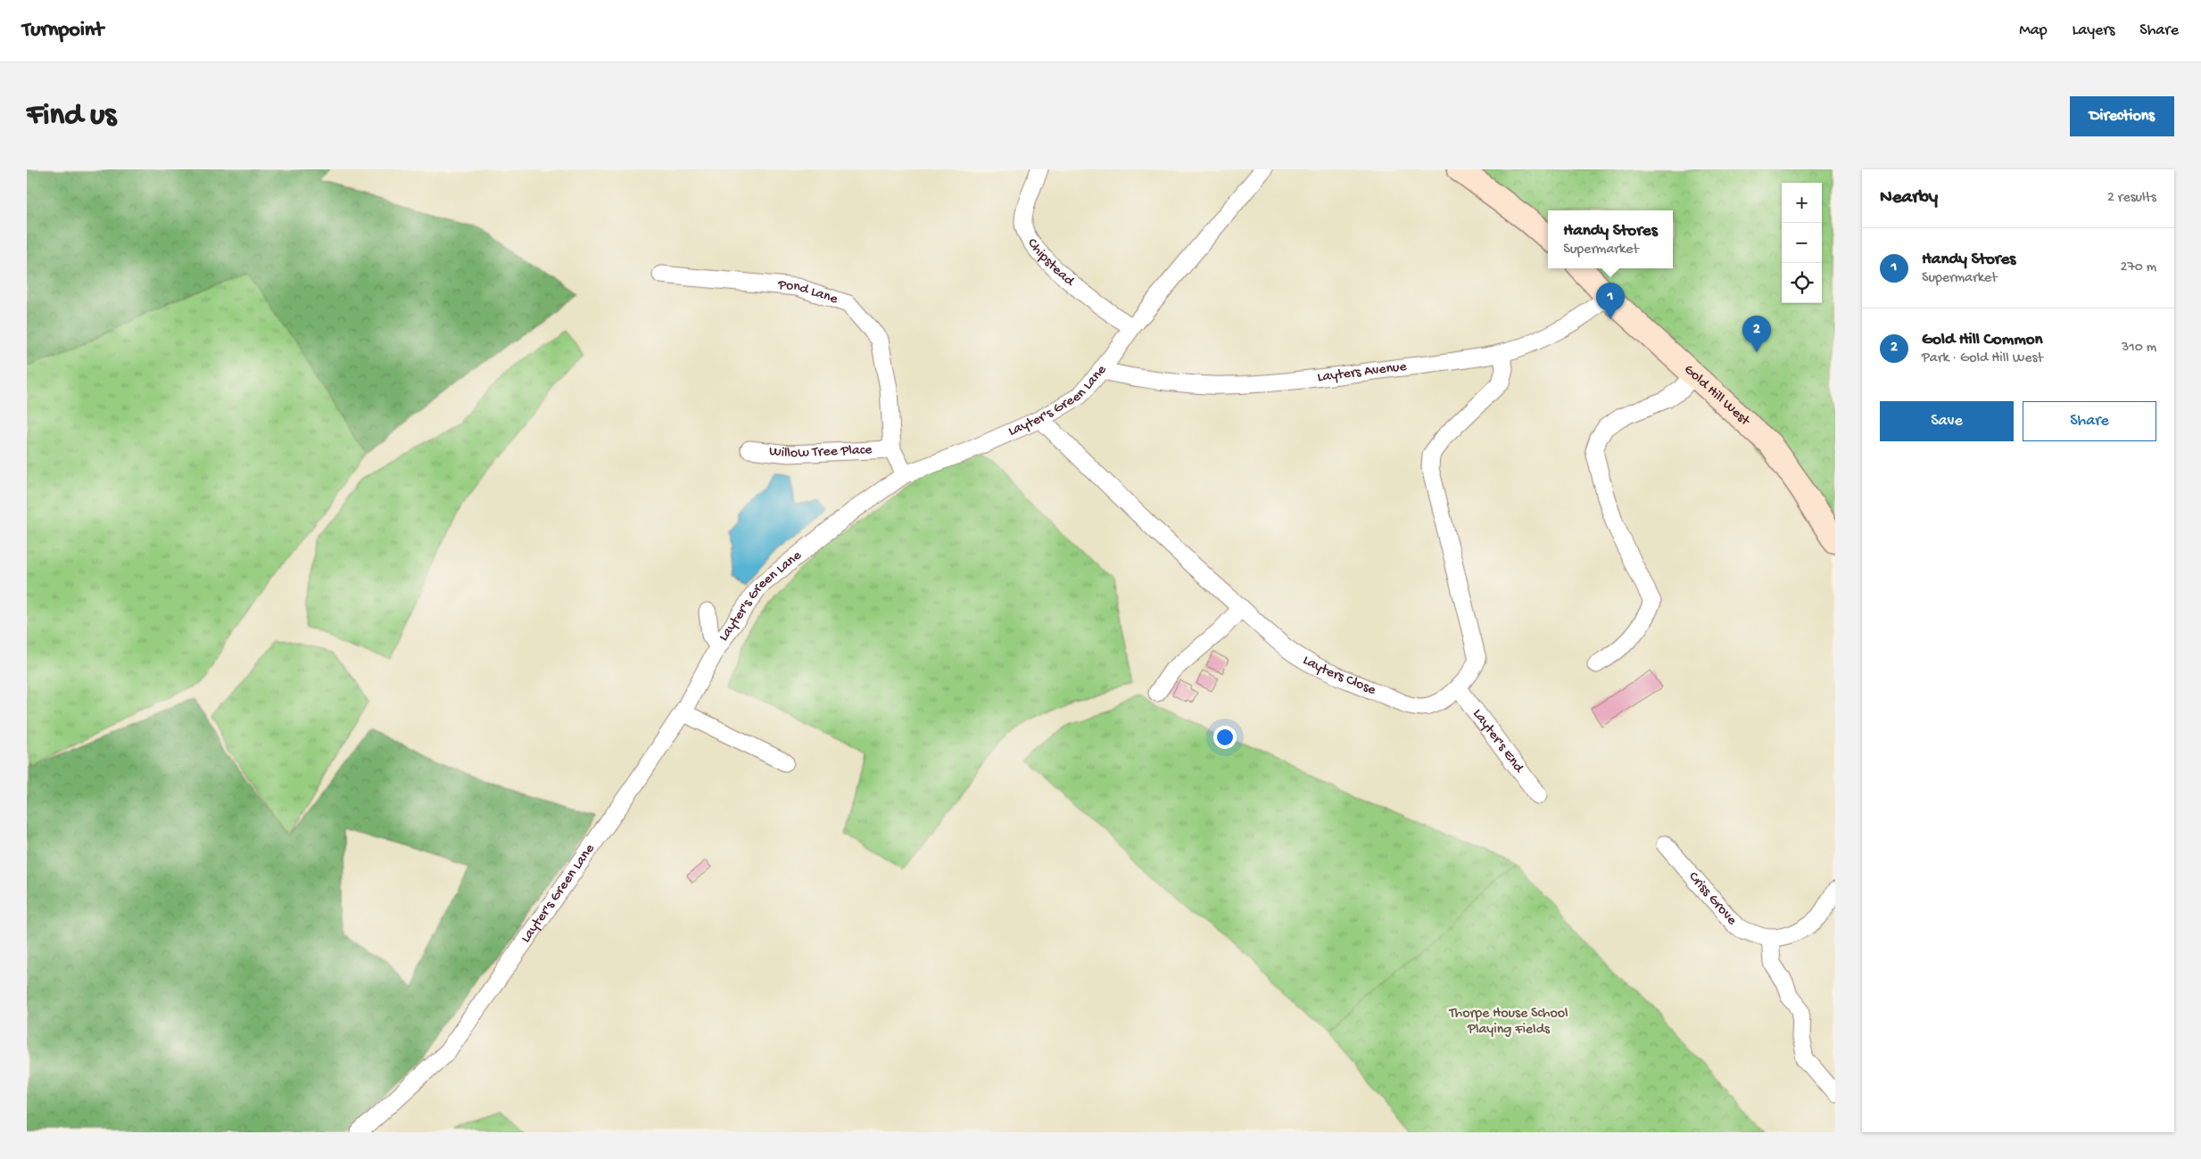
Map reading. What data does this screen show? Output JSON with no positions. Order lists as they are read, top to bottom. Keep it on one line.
{"streets":{"street":["Chipstead","Pond Lane","Layters Avenue","Gold Hill West","Layter's Green Lane","Willow Tree Place","Layters Close","Layter's End","Criss Grove"]},"crossings":[["Chipstead","Layter's Green Lane"],["Pond Lane","Layter's Green Lane"],["Pond Lane","Willow Tree Place"],["Layters Avenue","Gold Hill West"],["Layters Avenue","Layter's Green Lane"],["Layters Avenue","Layters Close"],["Layter's Green Lane","Layters Close"],["Layters Close","Layter's End"]],"parks":["Thorpe House School Playing Fields"],"page":{"header":"Turnpoint","nav":["Map","Layers","Share"],"buttons":["Directions",["Save","Share"]],"title":"Find us","heading":["Nearby","2 results"],"map_buttons":["+","−"],"popup":["Handy Stores","Supermarket"],"list":[{"mark":"1","name":"Handy Stores","note":"Supermarket","value":"270 m"},{"mark":"2","name":"Gold Hill Common","note":"Park · Gold Hill West","value":"310 m"}],"pins":["1","2"]}}
